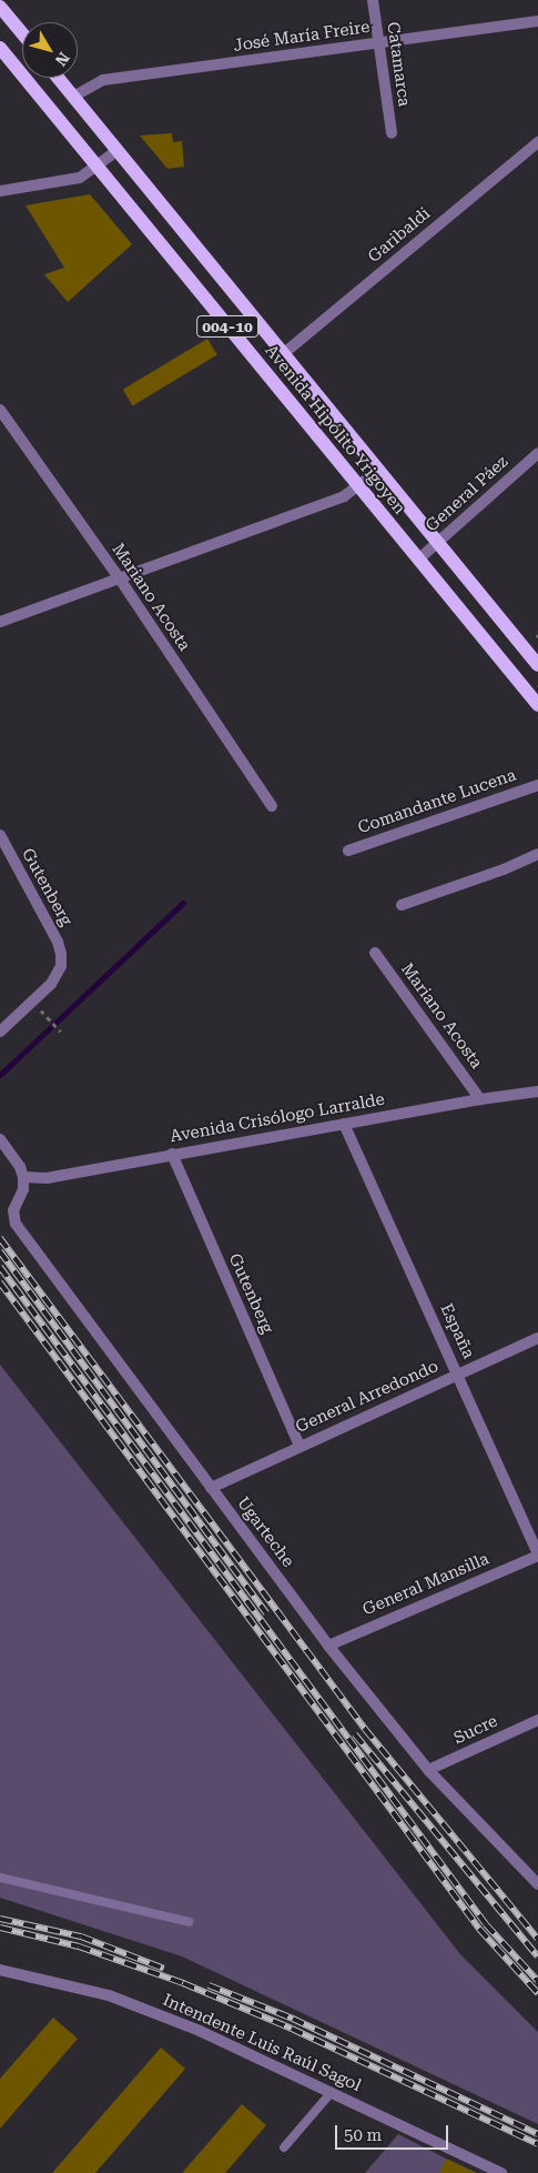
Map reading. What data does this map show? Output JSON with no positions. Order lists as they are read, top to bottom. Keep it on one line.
{"streets":{"main road":["004-10","Avenida Hipólito Yrigoyen"],"street":["José María Freire","Catamarca","Garibaldi","General Páez","Mariano Acosta","Comandante Lucena","Gutenberg","Avenida Crisólogo Larralde","España","General Arredondo","Ugarteche","General Mansilla","Sucre","Intendente Luis Raúl Sagol"]},"crossings":[["José María Freire","Catamarca"],["José María Freire","Avenida Hipólito Yrigoyen"],["Garibaldi","Avenida Hipólito Yrigoyen"],["Avenida Hipólito Yrigoyen","General Páez"],["Mariano Acosta","Avenida Crisólogo Larralde"],["Gutenberg","Avenida Crisólogo Larralde"],["Gutenberg","General Arredondo"],["Avenida Crisólogo Larralde","España"],["Avenida Crisólogo Larralde","Ugarteche"],["España","General Arredondo"],["España","General Mansilla"],["General Arredondo","Ugarteche"],["Ugarteche","General Mansilla"],["Ugarteche","Sucre"]],"scale_bar":"50 m","north":"bottom right"}
